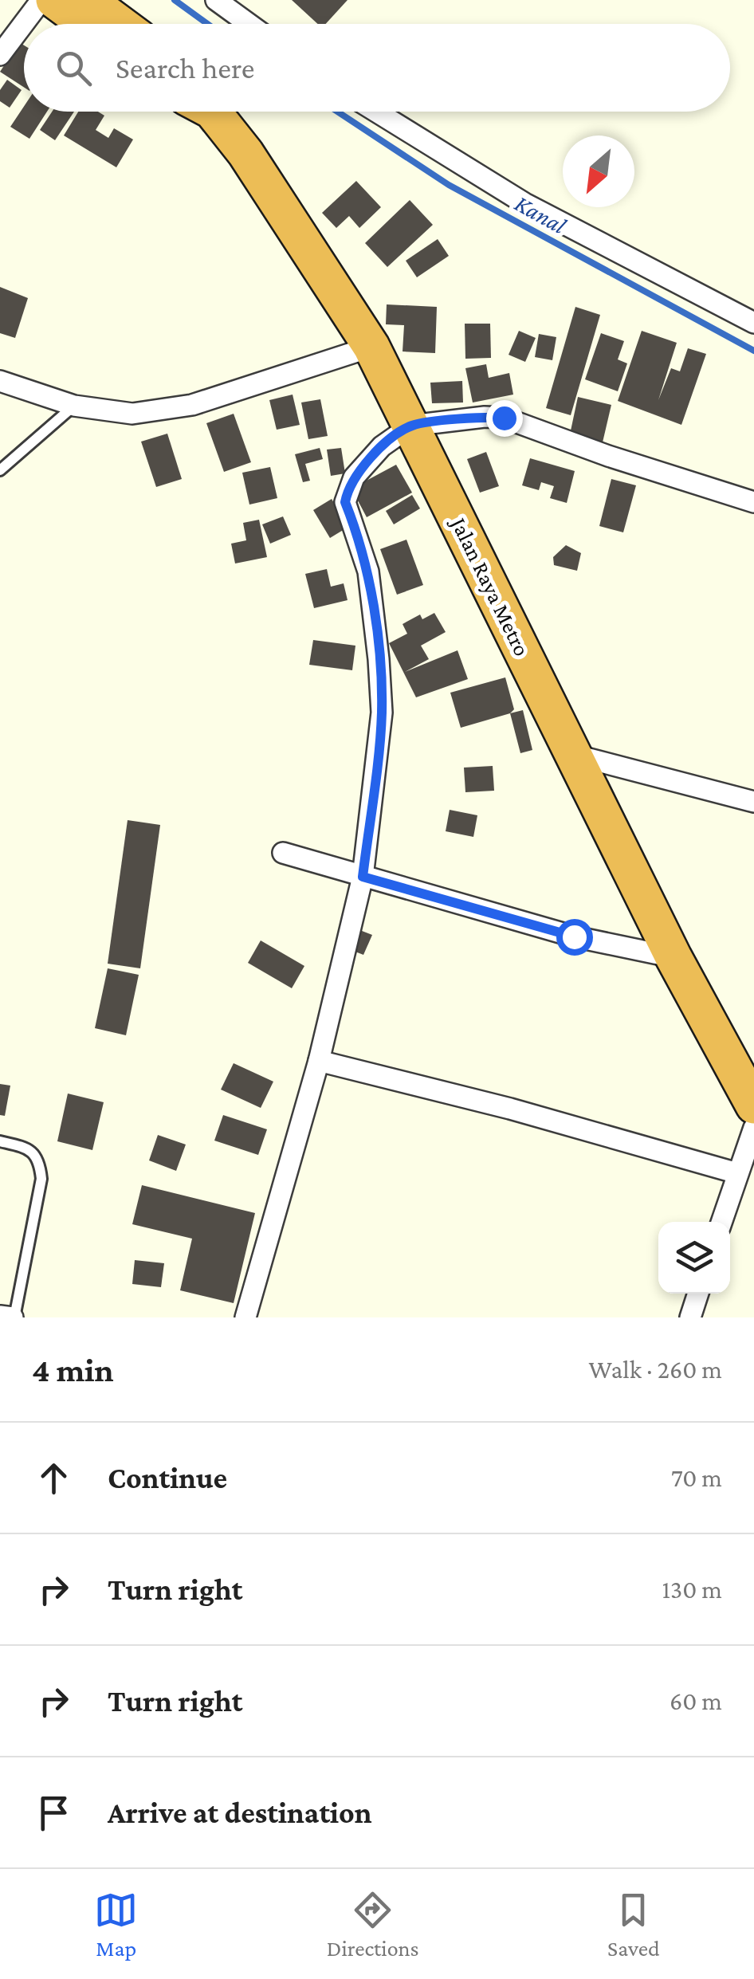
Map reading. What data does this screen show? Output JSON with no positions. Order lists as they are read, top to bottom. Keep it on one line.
{"streets":{"highway":["Jalan Raya Metro"]},"water":["Kanal"],"north":"bottom left","page":{"search":"Search here","heading":["4 min","Walk · 260 m"],"list":[["Continue","70 m"],["Turn right","130 m"],["Turn right","60 m"],"Arrive at destination"],"nav":["Map","Directions","Saved"]}}
